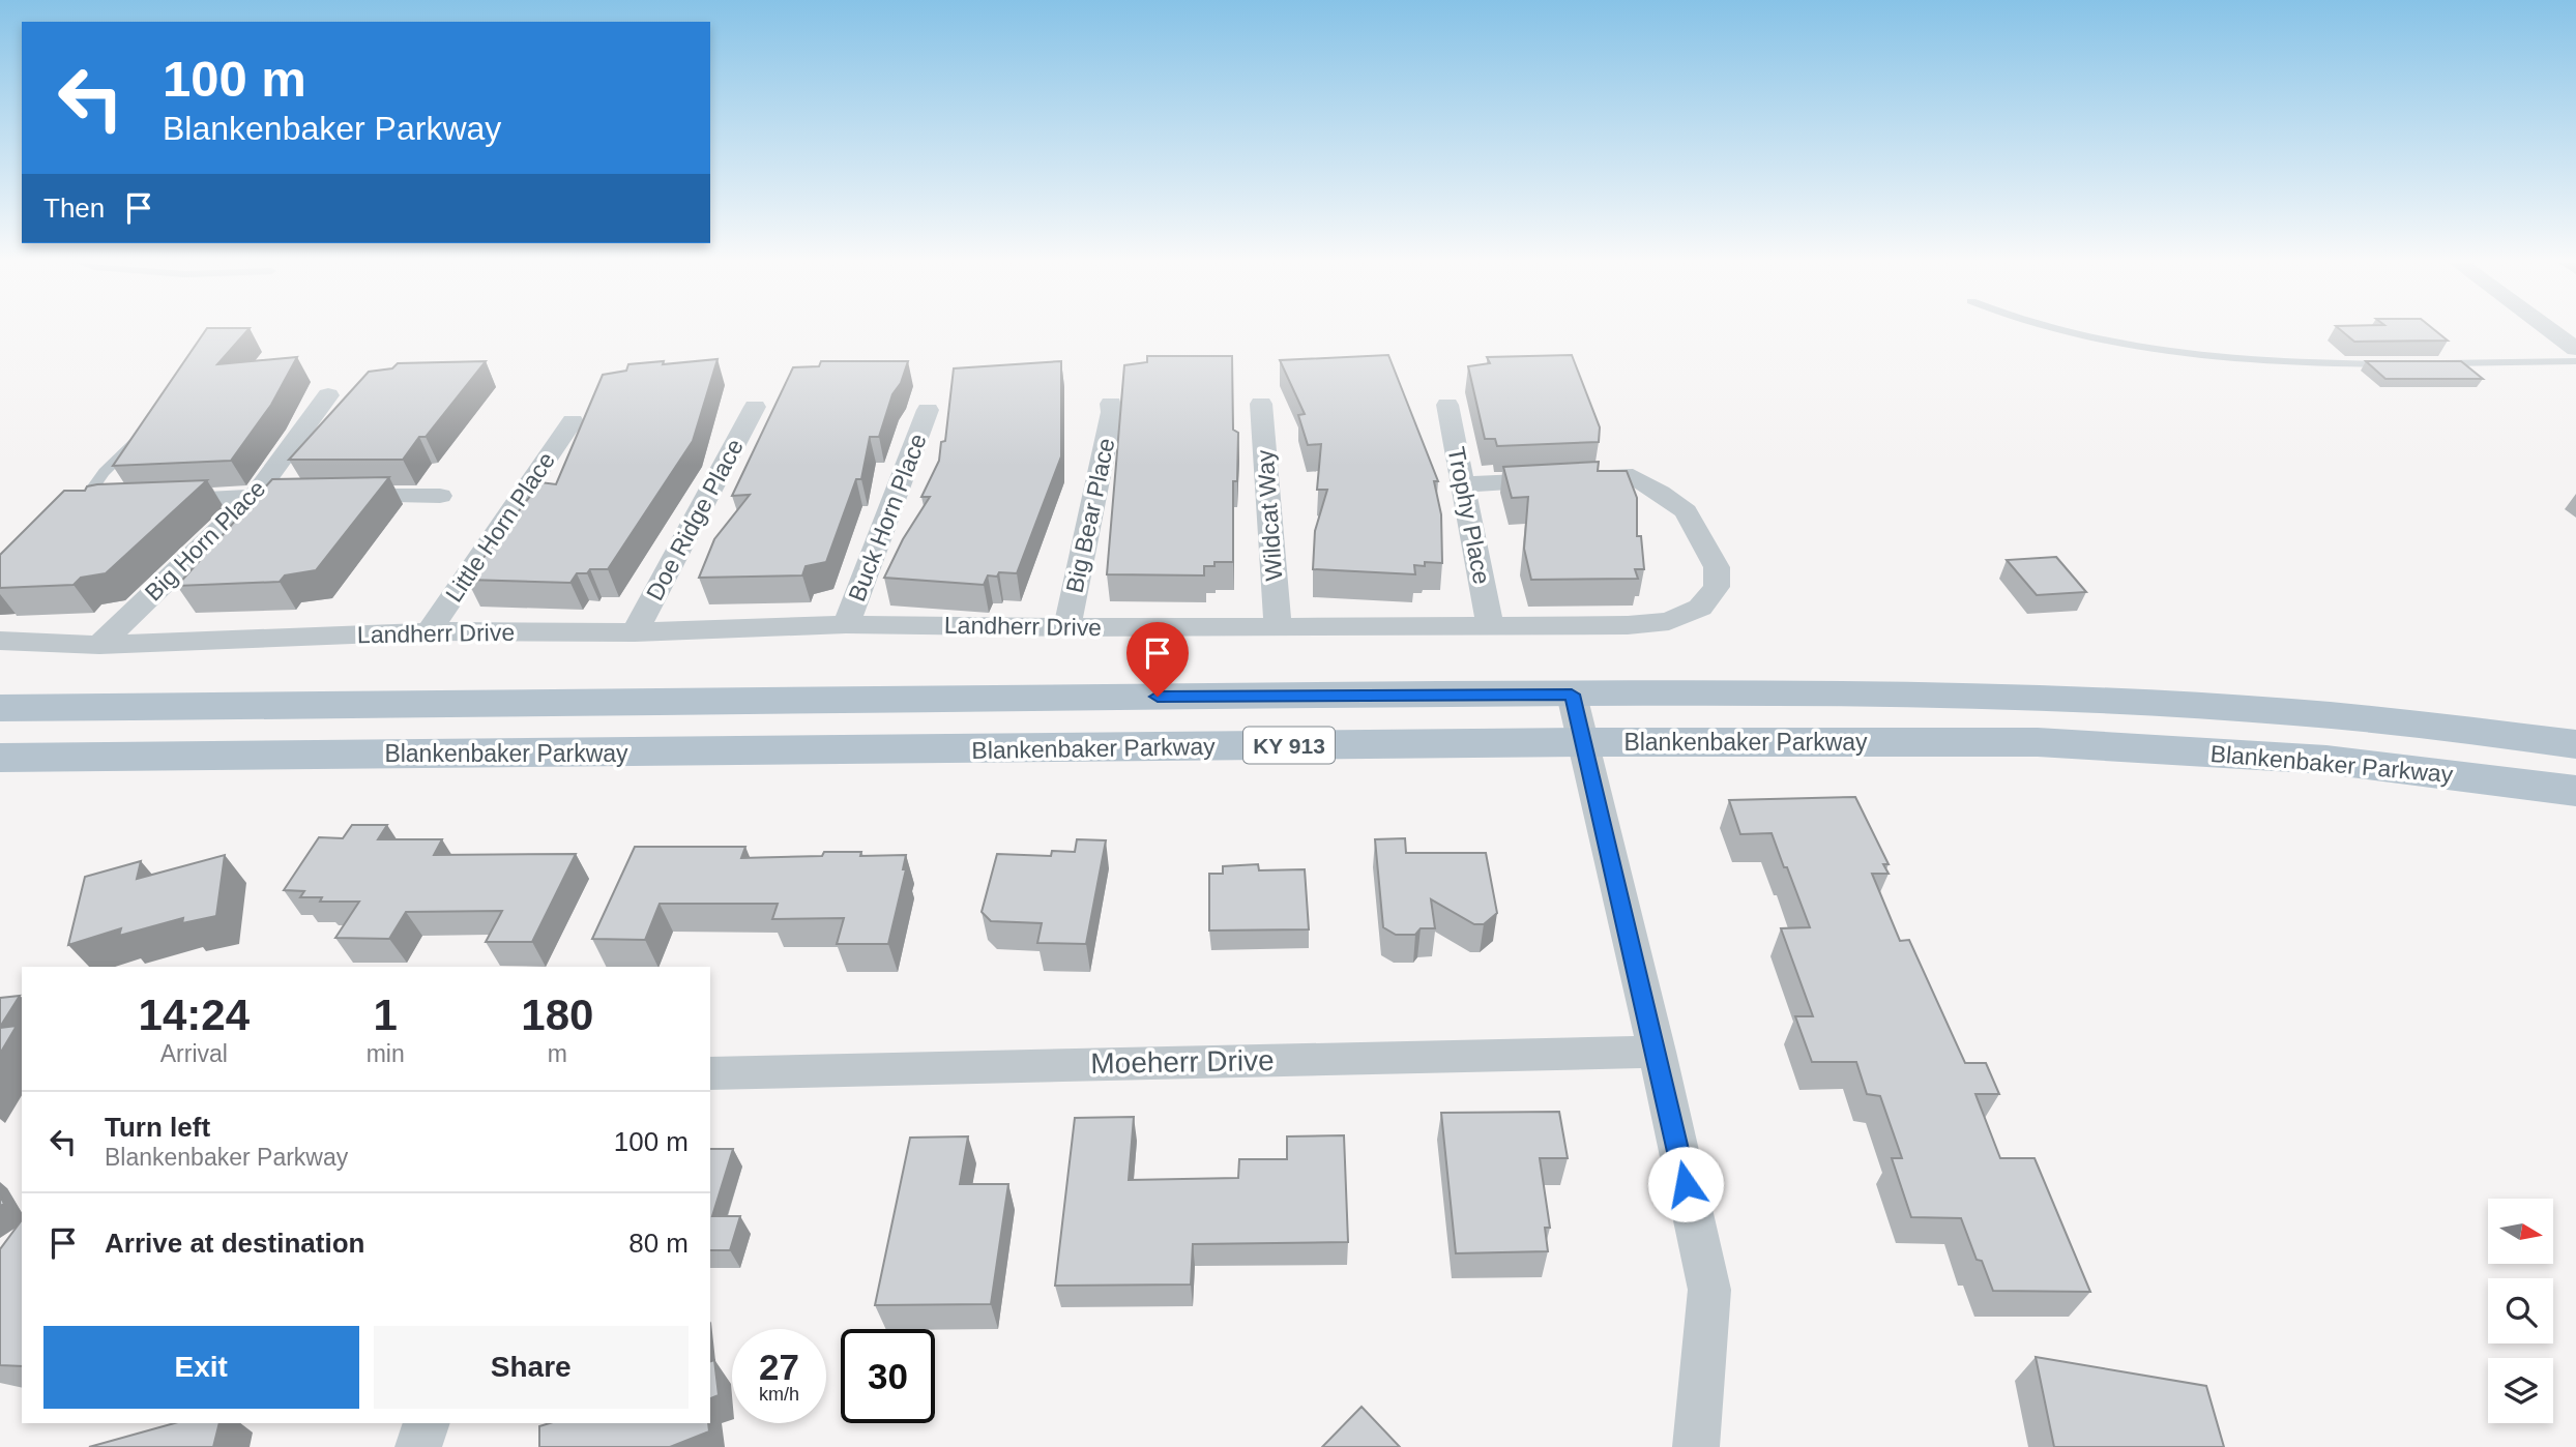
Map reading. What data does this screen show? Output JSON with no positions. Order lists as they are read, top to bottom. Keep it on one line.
{"streets":{"main road":["Blankenbaker Parkway","KY 913"],"street":["Big Bear Place","Wildcat Way","Trophy Place","Buck Horn Place","Doe Ridge Place","Little Horn Place","Big Horn Place","Landherr Drive","Moeherr Drive"]},"crossings":[["Big Bear Place","Landherr Drive"],["Wildcat Way","Landherr Drive"],["Trophy Place","Landherr Drive"],["Buck Horn Place","Landherr Drive"],["Doe Ridge Place","Landherr Drive"],["Little Horn Place","Landherr Drive"],["Big Horn Place","Landherr Drive"]],"north":"right","page":{"turn":["100 m","Blankenbaker Parkway"],"then":"Then","eta":["14:24","Arrival","1","min","180","m"],"list":[{"name":"Turn left","note":"Blankenbaker Parkway","value":"100 m"},{"name":"Arrive at destination","value":"80 m"}],"buttons":["Exit","Share"],"speed":"27 km/h","limit":"30"}}
